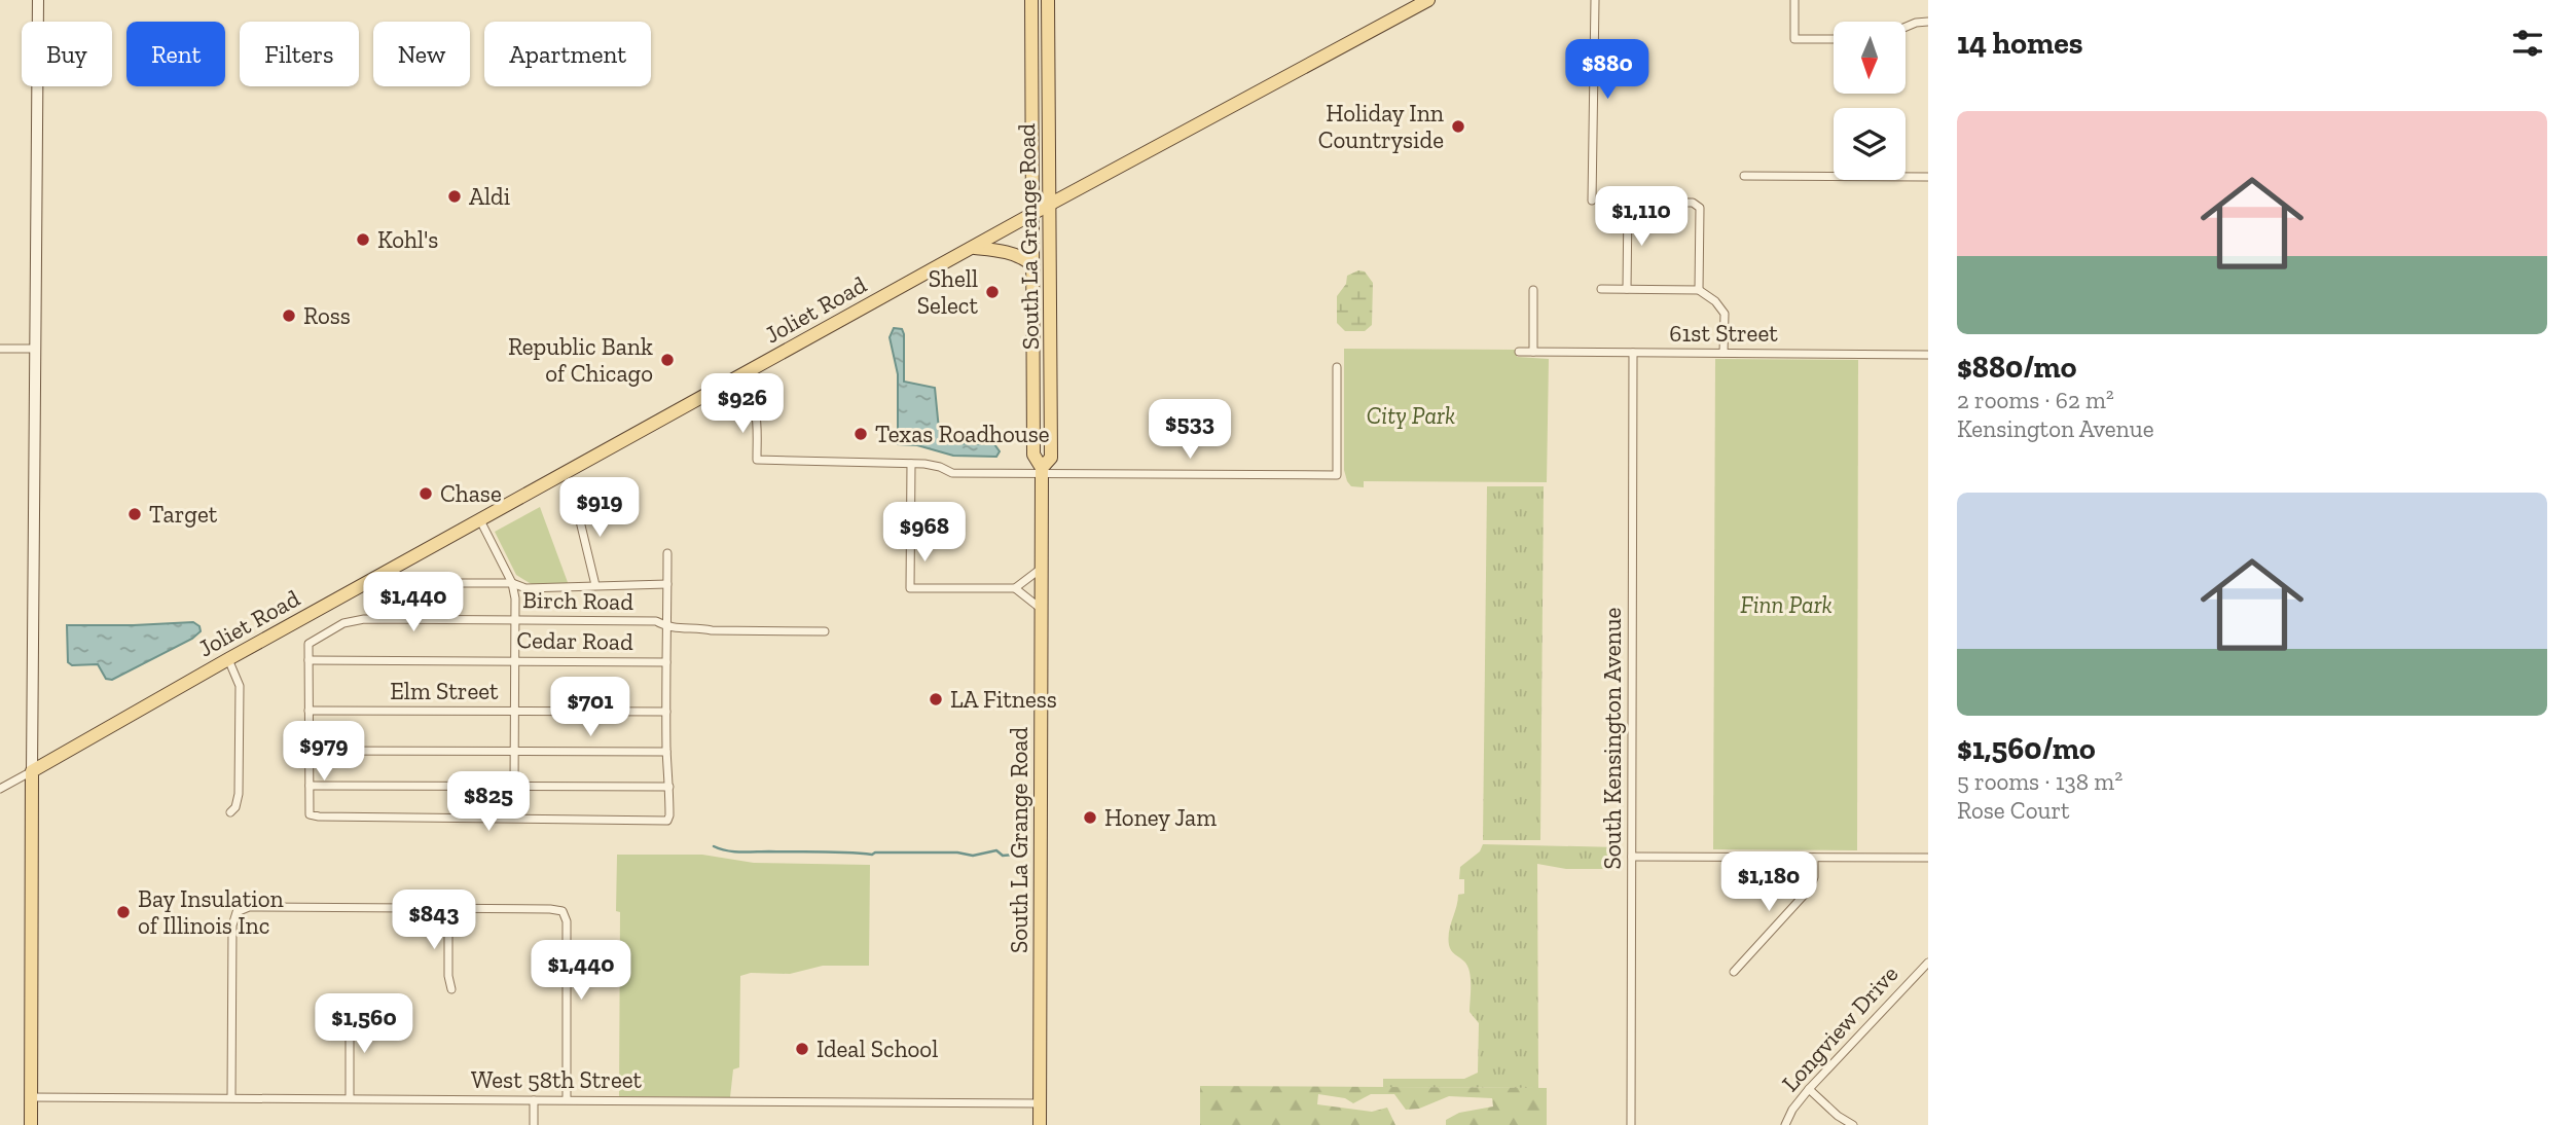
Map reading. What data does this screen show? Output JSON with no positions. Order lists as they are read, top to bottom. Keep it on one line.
{"streets":{"main road":["South La Grange Road","Joliet Road"],"street":["61st Street","Birch Road","Cedar Road","Elm Street","South Kensington Avenue","Longview Drive","West 58th Street"]},"crossings":[["South La Grange Road","Joliet Road"],["South La Grange Road","West 58th Street"],["61st Street","South Kensington Avenue"],["Birch Road","Cedar Road"]],"parks":["City Park","Finn Park"],"places":["Holiday Inn Countryside","Aldi","Kohl's","Shell Select","Ross","Republic Bank of Chicago","Texas Roadhouse","Chase","Target","LA Fitness","Honey Jam","Bay Insulation of Illinois Inc","Ideal School"],"north":"bottom","page":{"heading":"14 homes","chip":["Buy","Rent","Filters","New","Apartment"],"price":["$880","$1,110","$926","$533","$919","$968","$1,440","$701","$979","$825","$1,180","$843","$1,440","$1,560"],"list":[{"name":"$880/mo","note":"2 rooms · 62 m² · Kensington Avenue"},{"name":"$1,560/mo","note":"5 rooms · 138 m² · Rose Court"}]}}
